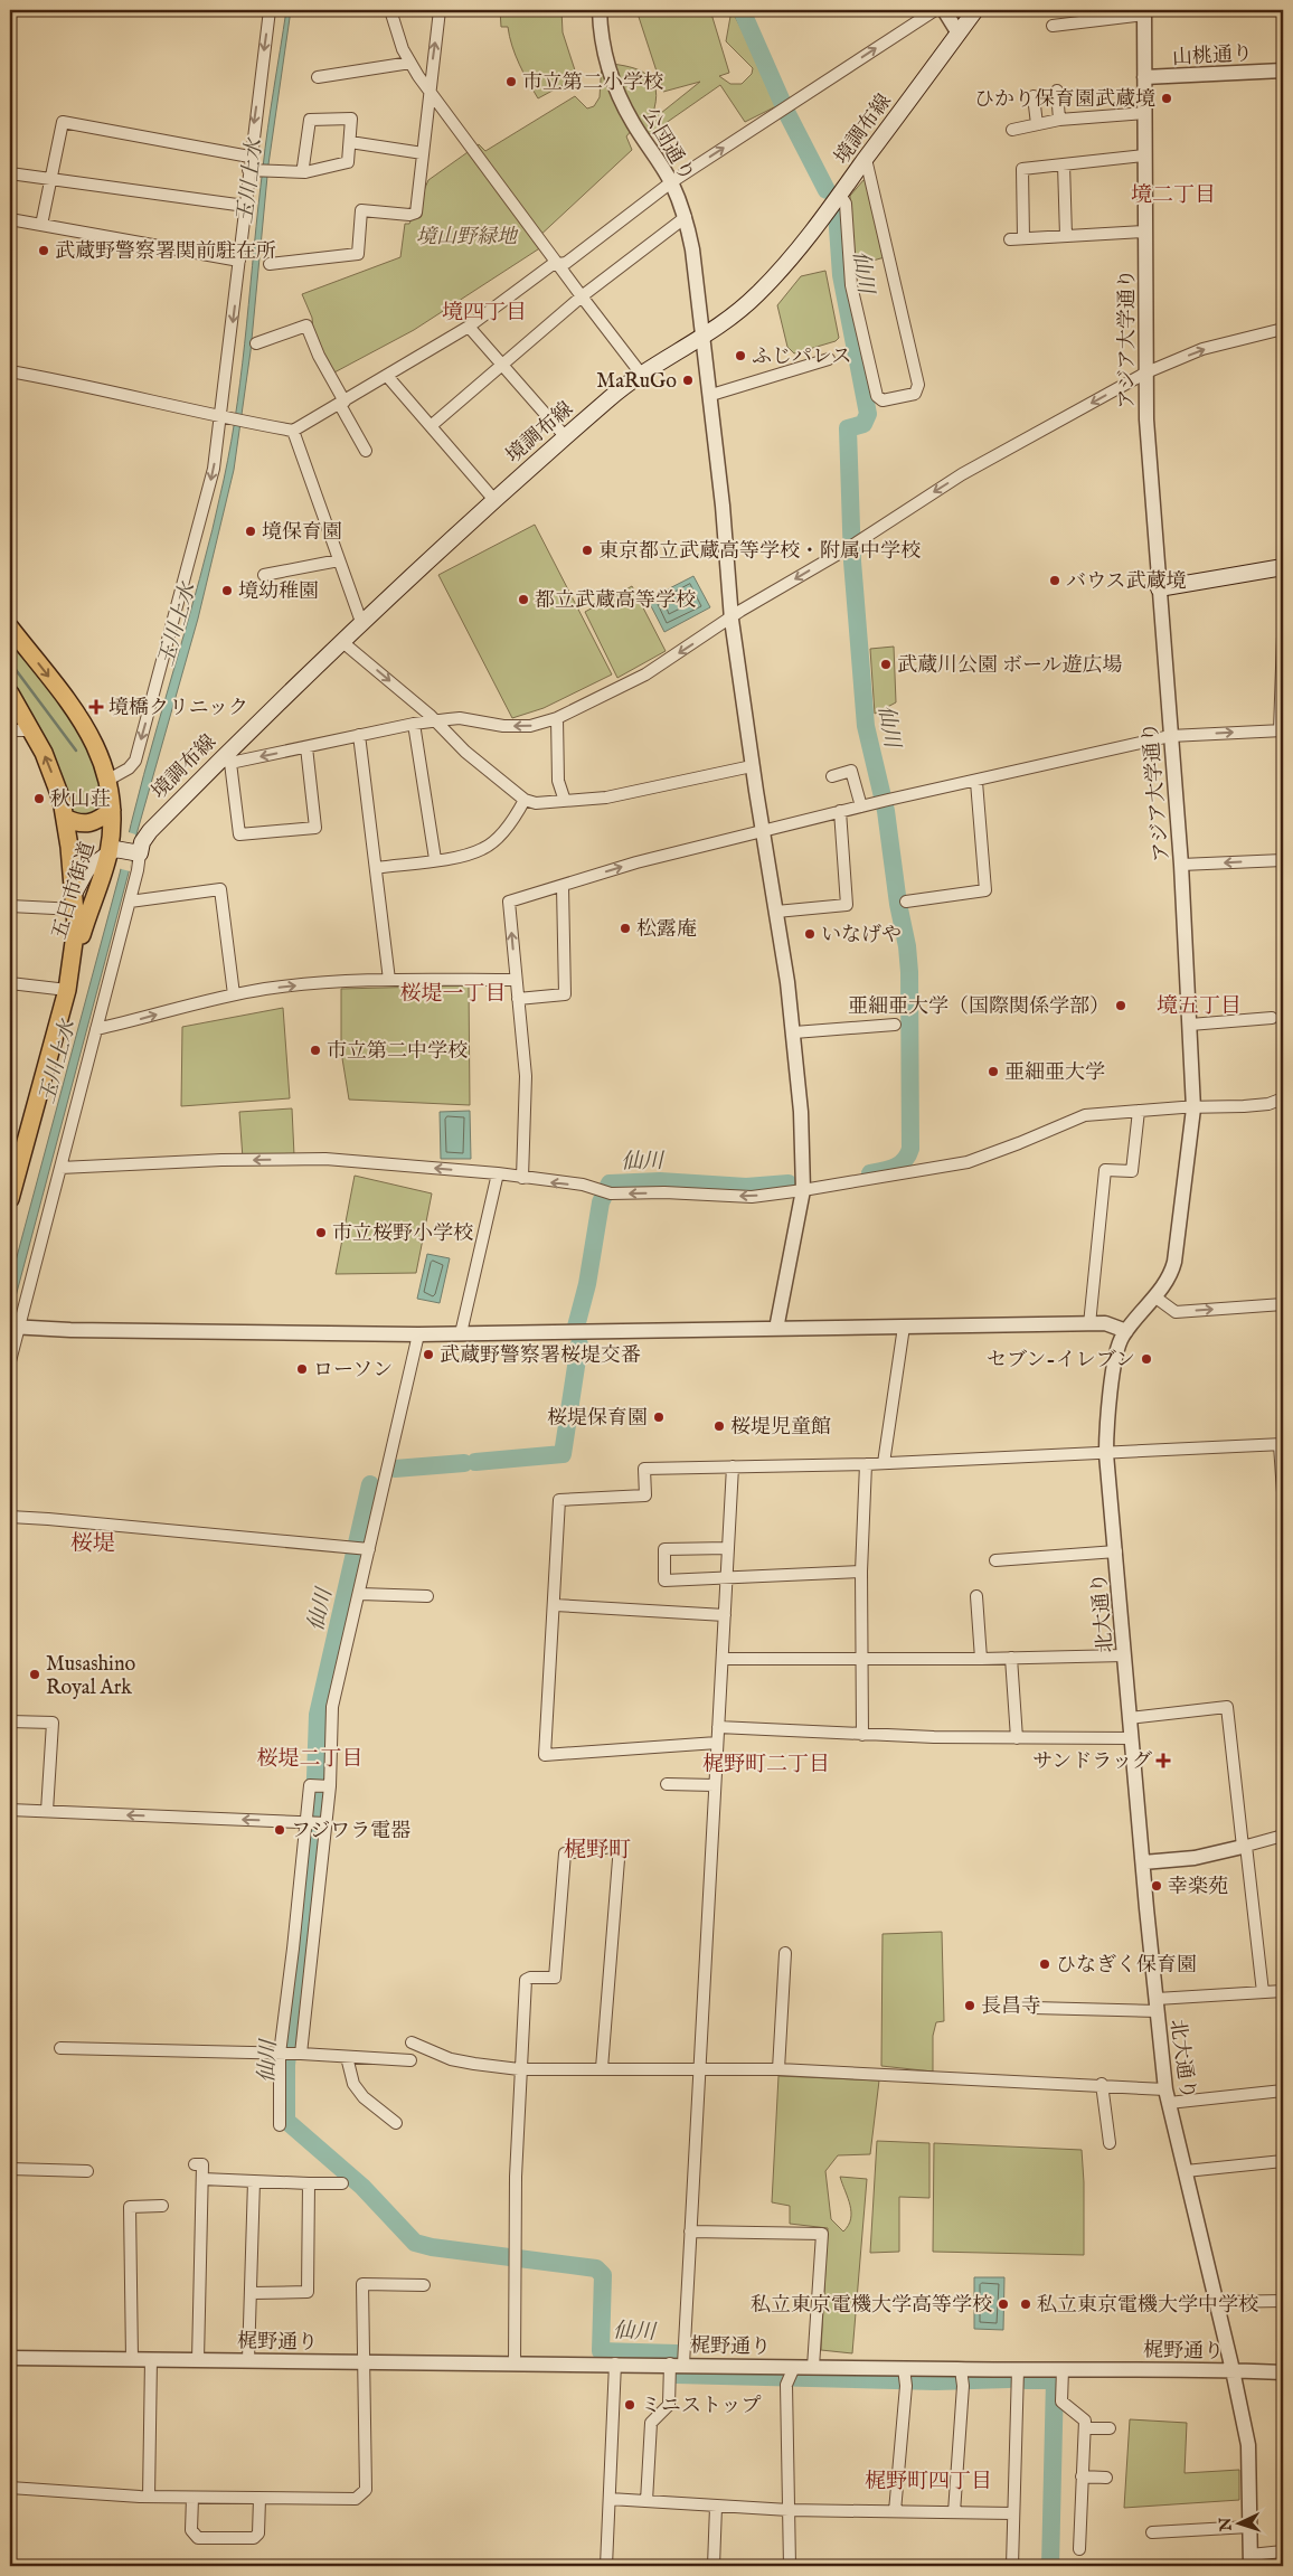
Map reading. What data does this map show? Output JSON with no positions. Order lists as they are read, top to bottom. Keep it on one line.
{"streets":{"main road":["境調布線","五日市街道"],"street":["山桃通り","公団通り","アジア大学通り","北大通り","梶野通り"]},"crossings":[["山桃通り","アジア大学通り"],["境調布線","公団通り"],["アジア大学通り","北大通り"],["北大通り","梶野通り"]],"districts":["境二丁目","境四丁目","桜堤一丁目","境五丁目","桜堤","桜堤二丁目","梶野町二丁目","梶野町","梶野町四丁目"],"water":["玉川上水","仙川"],"parks":["境山野緑地"],"places":{"other":["市立第二小学校","ひかり保育園武蔵境","武蔵野警察署関前駐在所","ふじパレス","MaRuGo","境保育園","東京都立武蔵高等学校・附属中学校","バウス武蔵境","境幼稚園","都立武蔵高等学校","武蔵川公園 ボール遊広場","秋山荘","松露庵","いなげや","亜細亜大学（国際関係学部）","市立第二中学校","亜細亜大学","市立桜野小学校","武蔵野警察署桜堤交番","セブン-イレブン","ローソン","桜堤保育園","桜堤児童館","Musashino Royal Ark","フジワラ電器","幸楽苑","ひなぎく保育園","長昌寺","私立東京電機大学高等学校","私立東京電機大学中学校","ミニストップ"],"health":["境橋クリニック","サンドラッグ"]},"north":"left"}
